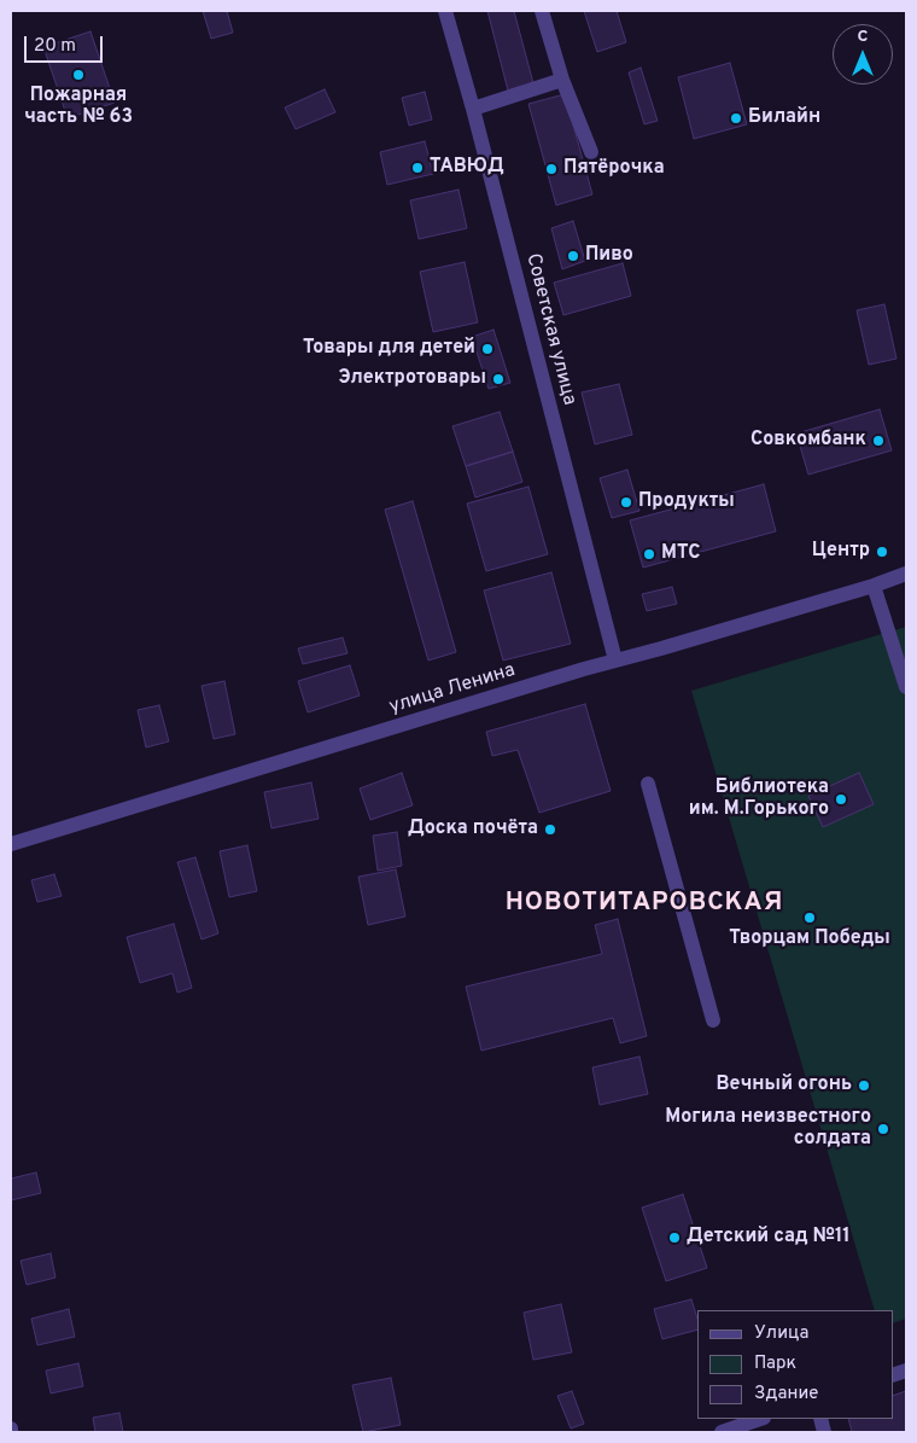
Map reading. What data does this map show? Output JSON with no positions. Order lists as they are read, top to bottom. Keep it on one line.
{"streets":{"street":["Советская улица","улица Ленина"]},"crossings":[["Советская улица","улица Ленина"]],"districts":["НОВОТИТАРОВСКАЯ"],"places":["Пожарная часть № 63","Билайн","ТАВЮД","Пятёрочка","Пиво","Товары для детей","Электротовары","Совкомбанк","Продукты","Центр","МТС","Библиотека им. М.Горького","Доска почёта","Творцам Победы","Вечный огонь","Могила неизвестного солдата","Детский сад №11"],"legend":["Улица","Парк","Здание"],"scale_bar":"20 m","north":"top"}
